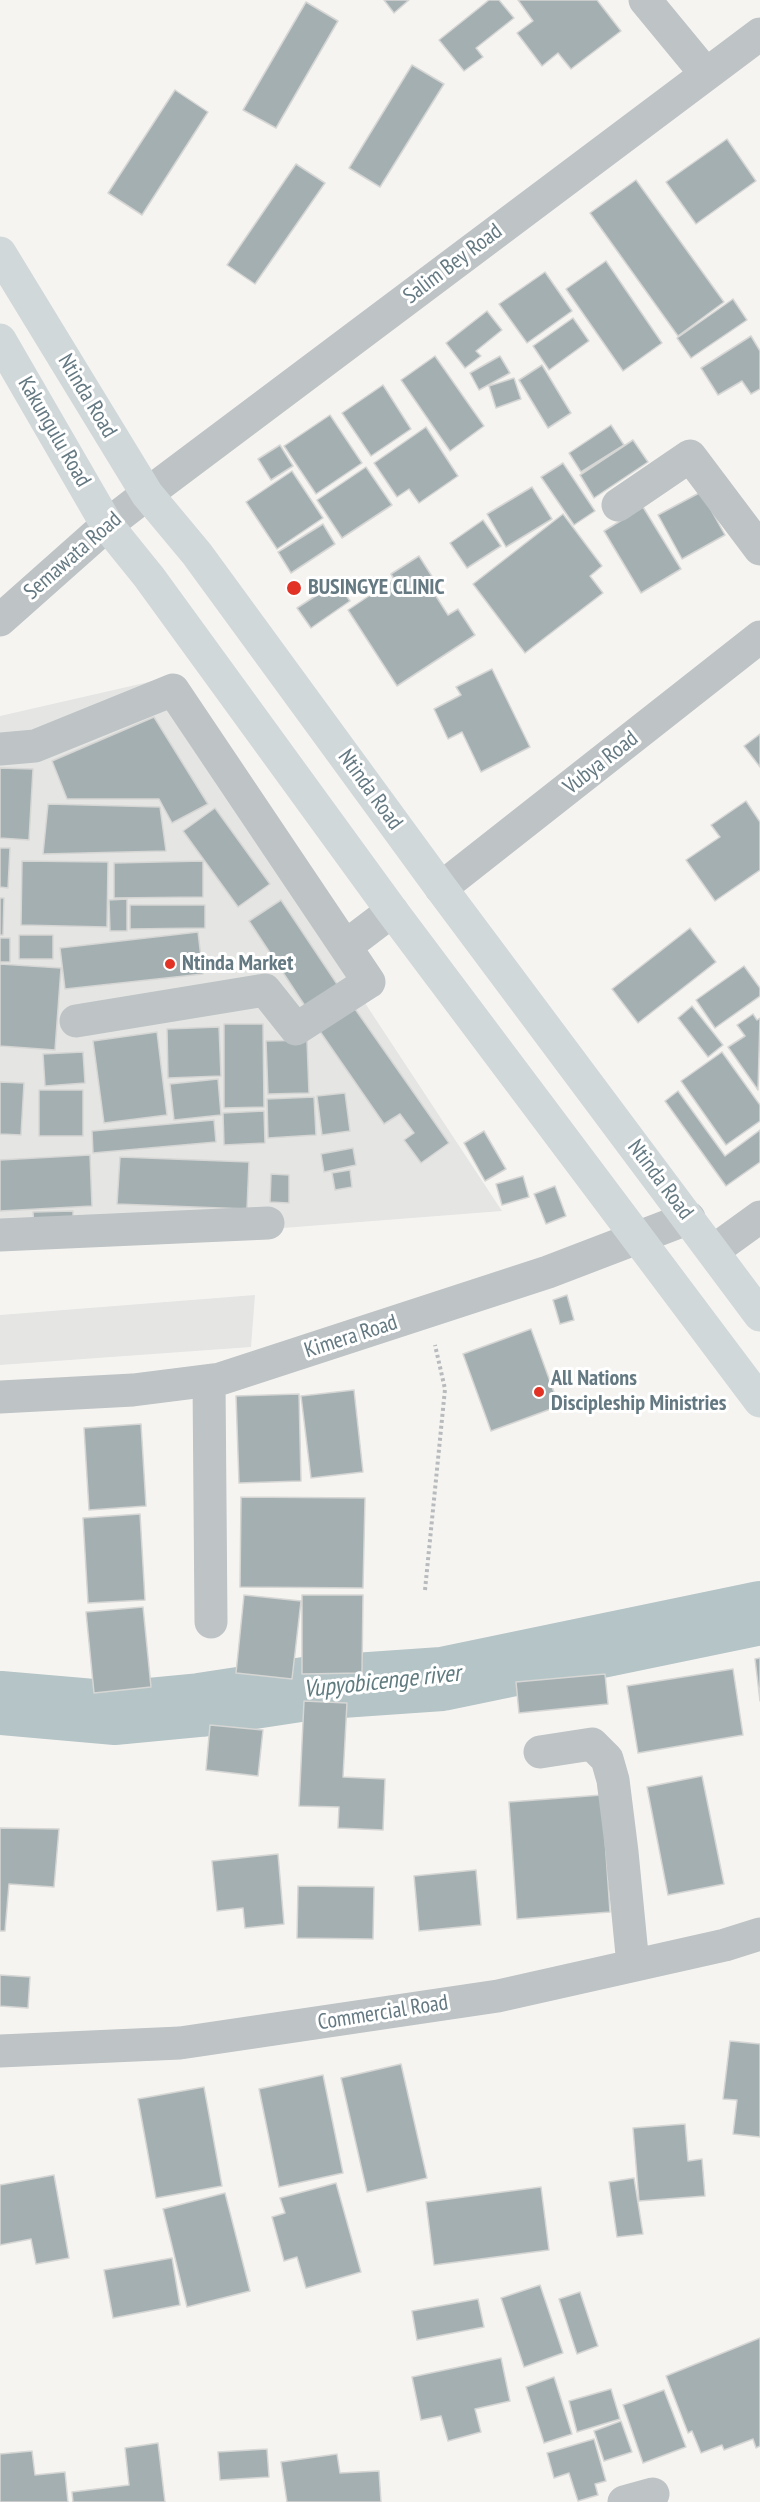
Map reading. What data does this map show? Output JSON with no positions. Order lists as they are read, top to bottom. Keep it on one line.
{"streets":{"main road":["Ntinda Road","Kakungulu Road"],"street":["Salim Bey Road","Semawata Road","Vubya Road","Kimera Road","Commercial Road"]},"crossings":[["Salim Bey Road","Ntinda Road"],["Salim Bey Road","Semawata Road"],["Ntinda Road","Semawata Road"],["Ntinda Road","Vubya Road"],["Ntinda Road","Kimera Road"],["Kakungulu Road","Semawata Road"]],"water":["Vupyobicenge river"],"places":["BUSINGYE CLINIC","Ntinda Market","All Nations Discipleship Ministries"]}
